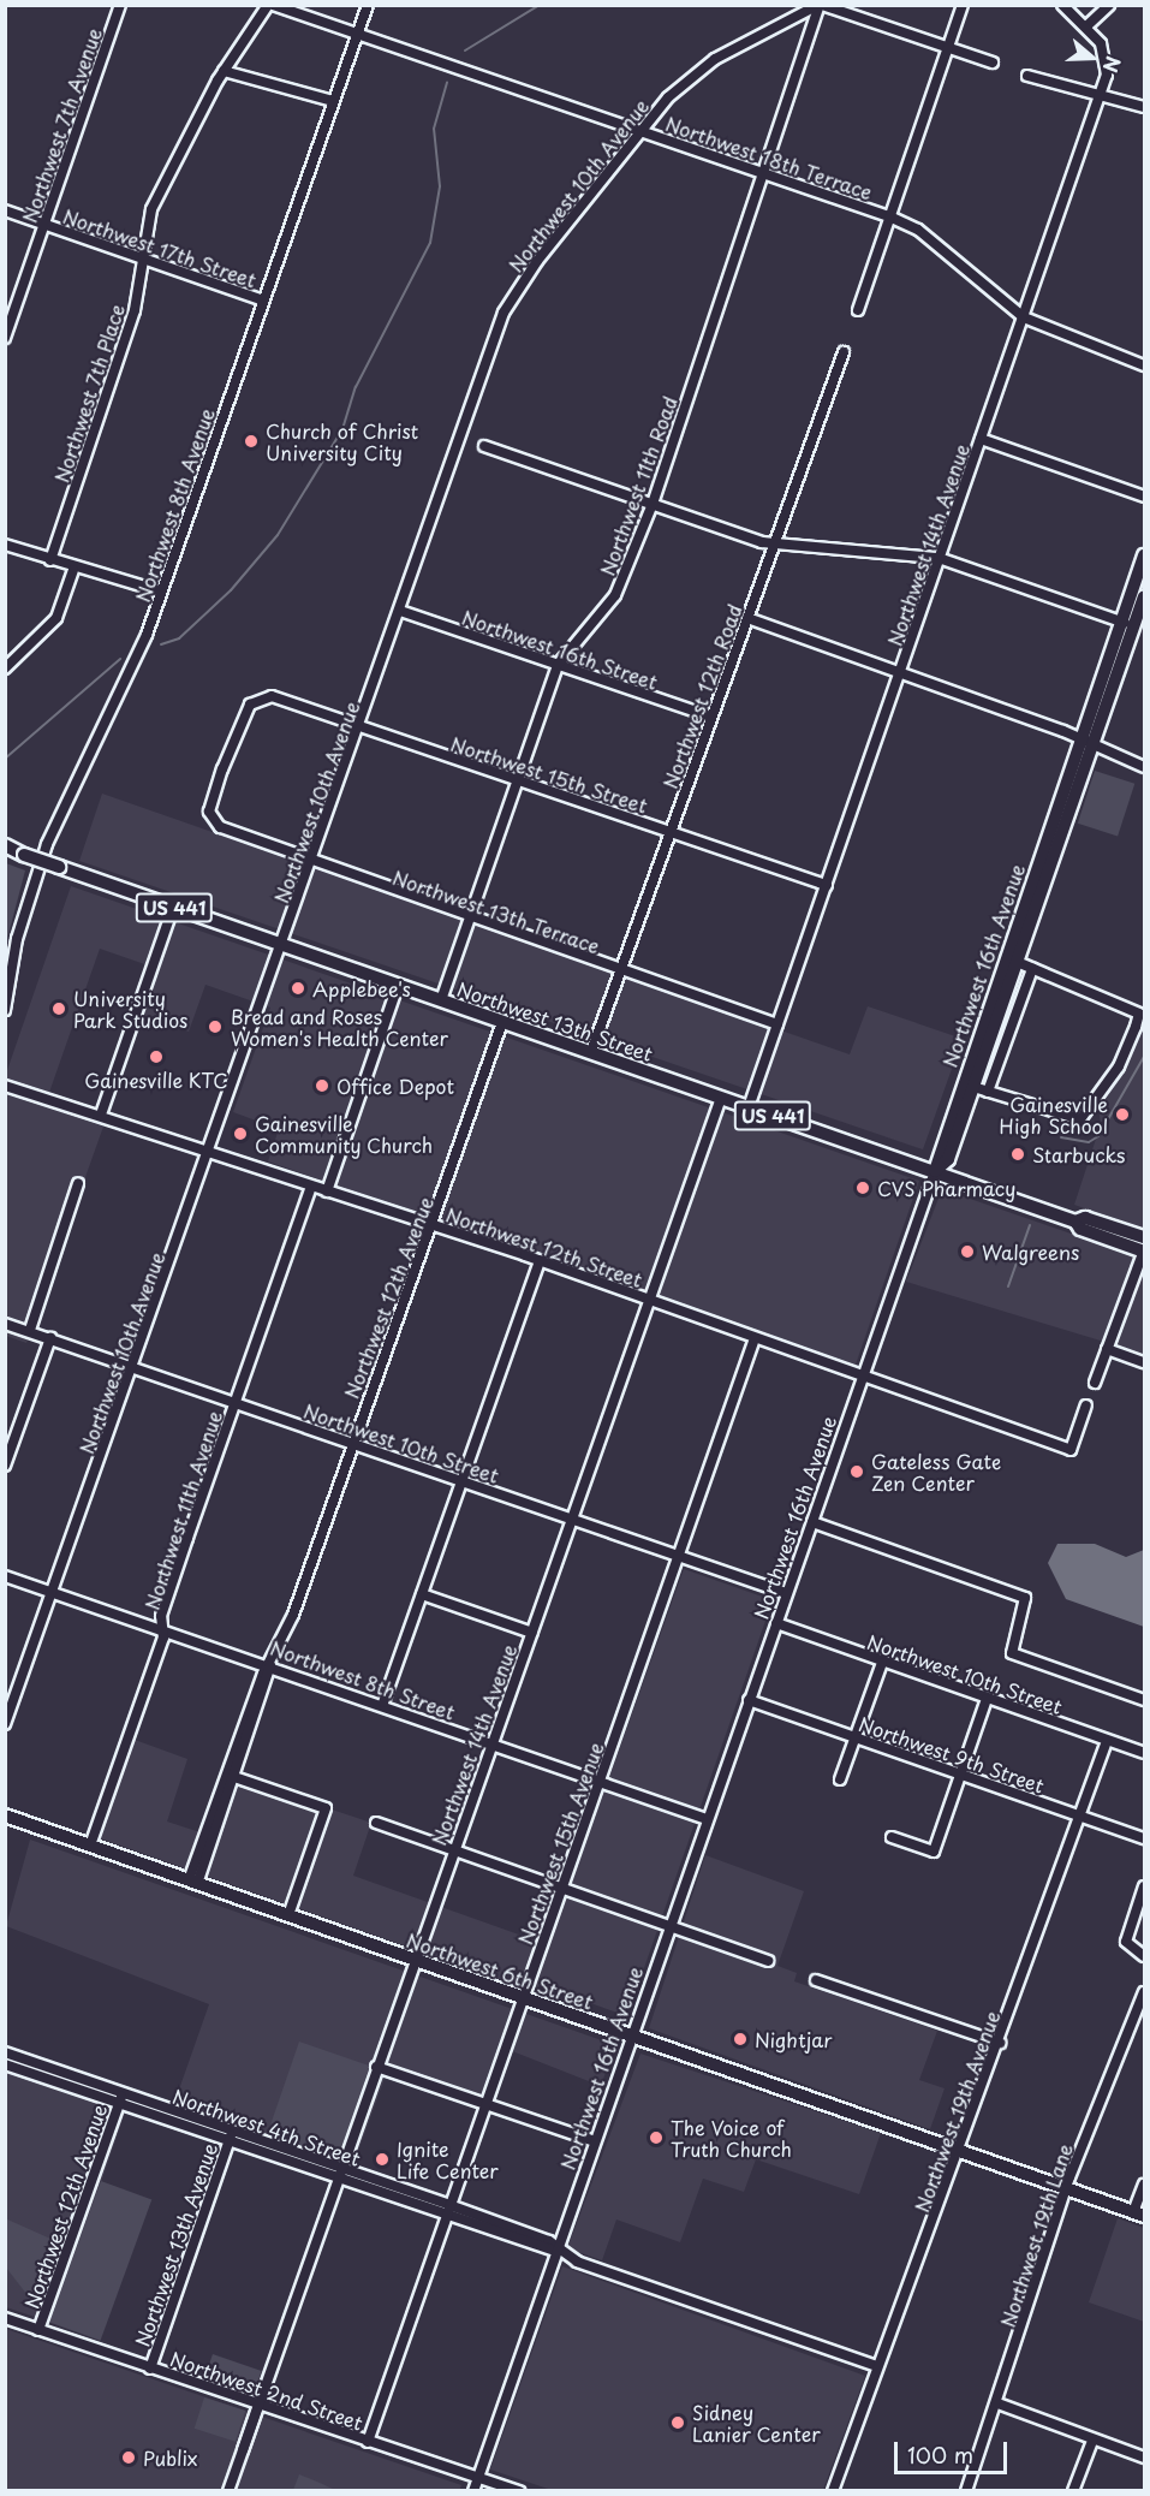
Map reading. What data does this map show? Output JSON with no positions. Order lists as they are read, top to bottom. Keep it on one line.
{"streets":{"main road":["US 441","Northwest 16th Avenue","Northwest 13th Street","Northwest 6th Street"],"street":["Northwest 7th Avenue","Northwest 18th Terrace","Northwest 10th Avenue","Northwest 17th Street","Northwest 7th Place","Northwest 11th Road","Northwest 8th Avenue","Northwest 14th Avenue","Northwest 16th Street","Northwest 12th Road","Northwest 15th Street","Northwest 13th Terrace","Northwest 12th Street","Northwest 12th Avenue","Northwest 10th Street","Northwest 11th Avenue","Northwest 8th Street","Northwest 9th Street","Northwest 15th Avenue","Northwest 19th Avenue","Northwest 4th Street","Northwest 19th Lane","Northwest 13th Avenue","Northwest 2nd Street"]},"crossings":[["Northwest 7th Avenue","Northwest 17th Street"],["Northwest 18th Terrace","Northwest 10th Avenue"],["Northwest 18th Terrace","Northwest 7th Place"],["Northwest 18th Terrace","Northwest 11th Road"],["Northwest 18th Terrace","Northwest 8th Avenue"],["Northwest 18th Terrace","Northwest 14th Avenue"],["Northwest 10th Avenue","Northwest 11th Road"],["Northwest 10th Avenue","Northwest 16th Street"],["Northwest 10th Avenue","Northwest 15th Street"],["Northwest 10th Avenue","Northwest 13th Terrace"],["Northwest 10th Avenue","Northwest 13th Street"],["Northwest 10th Avenue","Northwest 12th Street"],["Northwest 10th Avenue","Northwest 10th Street"],["Northwest 10th Avenue","Northwest 8th Street"],["Northwest 17th Street","Northwest 7th Place"],["Northwest 17th Street","Northwest 8th Avenue"],["Northwest 11th Road","Northwest 16th Street"],["Northwest 11th Road","Northwest 15th Street"],["Northwest 11th Road","Northwest 13th Terrace"],["Northwest 11th Road","Northwest 13th Street"],["Northwest 14th Avenue","Northwest 15th Street"],["Northwest 14th Avenue","Northwest 13th Terrace"],["Northwest 14th Avenue","Northwest 13th Street"],["Northwest 14th Avenue","Northwest 12th Street"],["Northwest 14th Avenue","Northwest 10th Street"],["Northwest 14th Avenue","Northwest 8th Street"],["Northwest 14th Avenue","Northwest 6th Street"],["Northwest 14th Avenue","Northwest 4th Street"],["Northwest 14th Avenue","Northwest 2nd Street"],["Northwest 16th Street","Northwest 12th Road"],["Northwest 12th Road","Northwest 15th Street"],["Northwest 12th Road","Northwest 13th Terrace"],["Northwest 12th Road","Northwest 13th Street"],["Northwest 15th Street","Northwest 13th Terrace"],["Northwest 16th Avenue","Northwest 13th Street"],["Northwest 16th Avenue","Northwest 12th Street"],["Northwest 16th Avenue","Northwest 10th Street"],["Northwest 16th Avenue","Northwest 8th Street"],["Northwest 16th Avenue","Northwest 9th Street"],["Northwest 16th Avenue","Northwest 6th Street"],["Northwest 16th Avenue","Northwest 4th Street"],["Northwest 16th Avenue","Northwest 2nd Street"],["Northwest 13th Street","Northwest 12th Avenue"],["Northwest 12th Street","Northwest 12th Avenue"],["Northwest 12th Street","Northwest 11th Avenue"],["Northwest 12th Street","Northwest 15th Avenue"],["Northwest 12th Avenue","Northwest 10th Street"],["Northwest 12th Avenue","Northwest 8th Street"],["Northwest 12th Avenue","Northwest 6th Street"],["Northwest 12th Avenue","Northwest 4th Street"],["Northwest 12th Avenue","Northwest 2nd Street"],["Northwest 10th Street","Northwest 11th Avenue"],["Northwest 10th Street","Northwest 15th Avenue"],["Northwest 10th Street","Northwest 19th Avenue"],["Northwest 11th Avenue","Northwest 8th Street"],["Northwest 11th Avenue","Northwest 6th Street"],["Northwest 8th Street","Northwest 15th Avenue"],["Northwest 9th Street","Northwest 19th Avenue"],["Northwest 15th Avenue","Northwest 6th Street"],["Northwest 15th Avenue","Northwest 4th Street"],["Northwest 15th Avenue","Northwest 2nd Street"],["Northwest 6th Street","Northwest 19th Avenue"],["Northwest 6th Street","Northwest 19th Lane"],["Northwest 19th Avenue","Northwest 4th Street"],["Northwest 4th Street","Northwest 13th Avenue"],["Northwest 13th Avenue","Northwest 2nd Street"]],"places":["Church of Christ University City","Applebee's","University Park Studios","Bread and Roses Women's Health Center","Gainesville KTC","Office Depot","Gainesville High School","Gainesville Community Church","Starbucks","CVS Pharmacy","Walgreens","Gateless Gate Zen Center","Nightjar","The Voice of Truth Church","Ignite Life Center","Sidney Lanier Center","Publix"],"scale_bar":"100 m","north":"right"}
